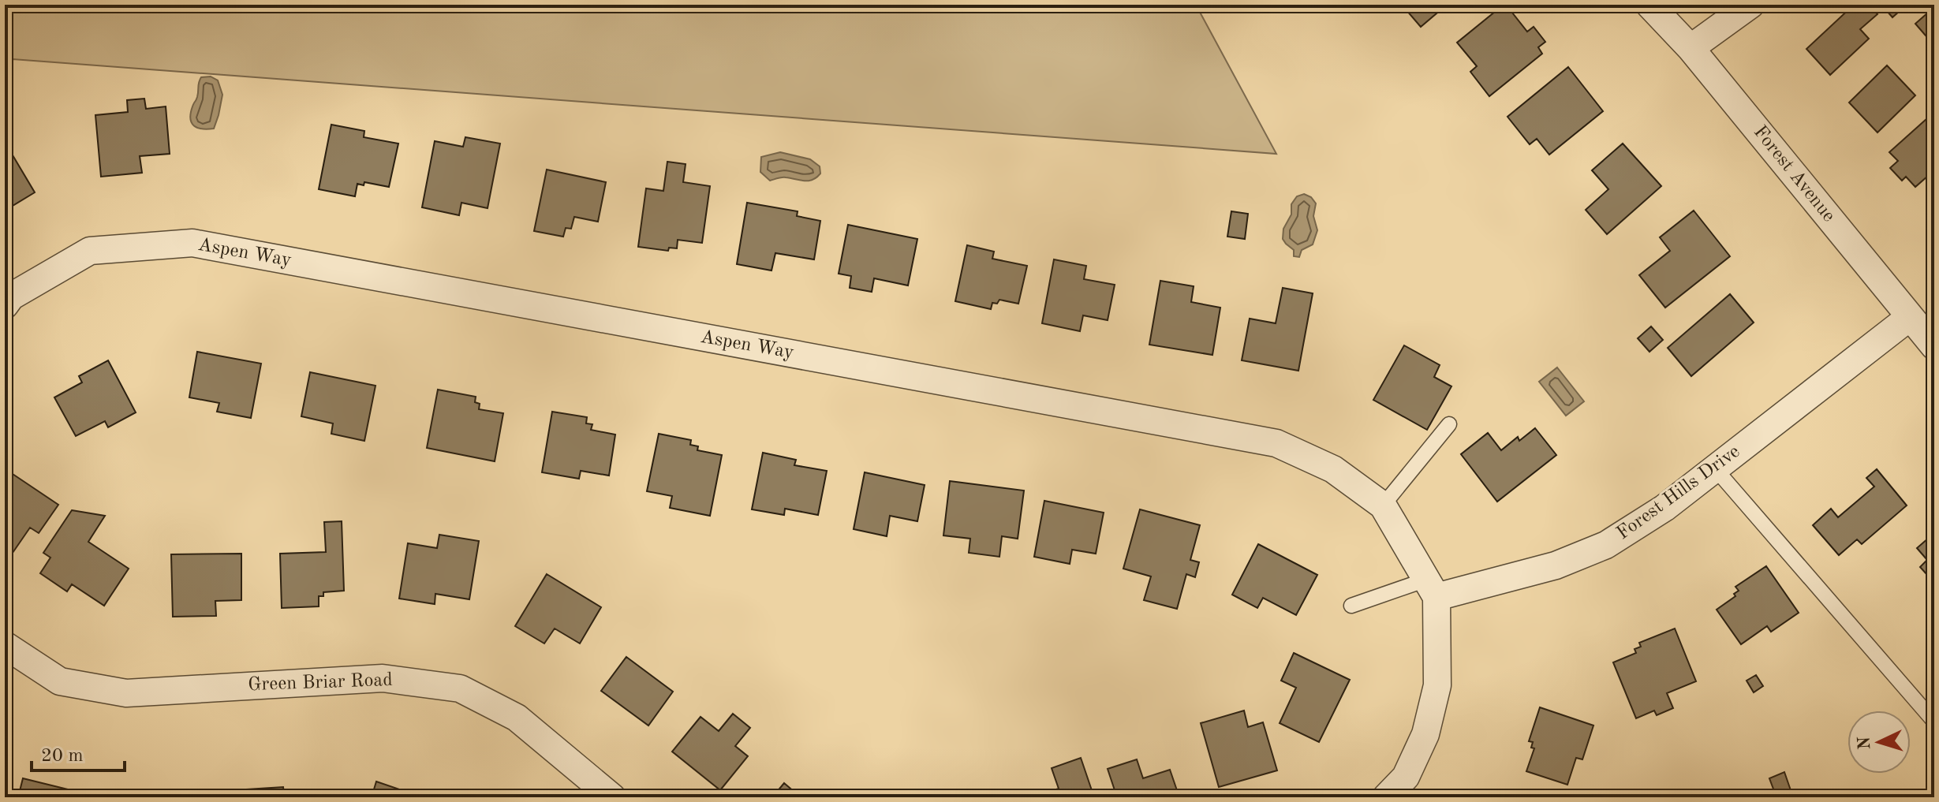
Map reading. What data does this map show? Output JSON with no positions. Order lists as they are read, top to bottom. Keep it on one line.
{"streets":{"street":["Forest Avenue","Aspen Way","Forest Hills Drive","Green Briar Road"]},"crossings":[["Forest Avenue","Forest Hills Drive"],["Aspen Way","Forest Hills Drive"]],"scale_bar":"20 m","north":"left"}
